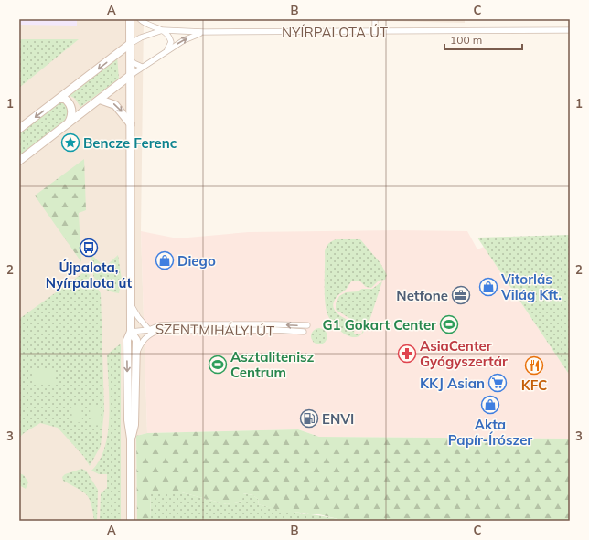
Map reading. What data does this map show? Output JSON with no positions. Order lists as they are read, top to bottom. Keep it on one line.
{"streets":{"main road":["NYÍRPALOTA ÚT","SZENTMIHÁLYI ÚT"]},"crossings":[["NYÍRPALOTA ÚT","SZENTMIHÁLYI ÚT"]],"places":{"place":["Bencze Ferenc"],"bus stop":["Újpalota, Nyírpalota út"],"shop":["Diego","Vitorlás Világ Kft.","Akta Papír-Írószer"],"office":["Netfone"],"sports":["G1 Gokart Center","Asztalitenisz Centrum"],"pharmacy":["AsiaCenter Gyógyszertár"],"restaurant":["KFC"],"supermarket":["KKJ Asian"],"fuel station":["ENVI"]},"scale_bar":"100 m","grid":{"columns":["A","B","C"],"rows":["1","2","3"]}}
